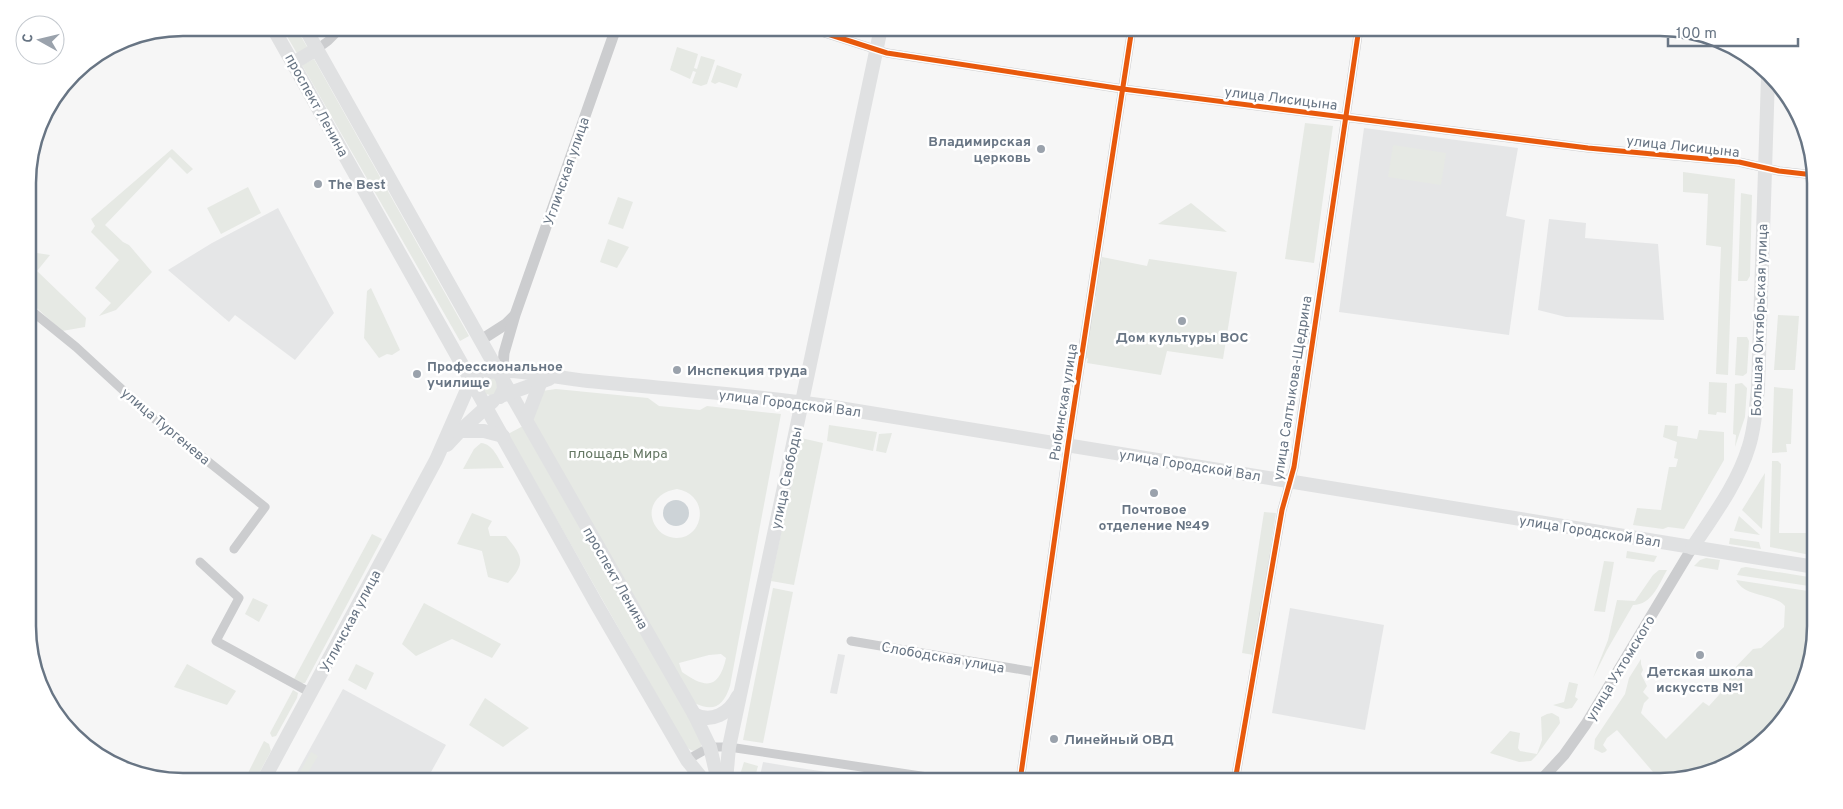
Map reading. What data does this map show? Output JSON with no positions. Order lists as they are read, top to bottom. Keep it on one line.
{"streets":{"main road":["проспект Ленина","Угличская улица","Большая Октябрьская улица","улица Городской Вал","улица Свободы"],"street":["улица Лисицына","улица Салтыкова-Щедрина","Рыбинская улица","улица Тургенева","Слободская улица","улица Ухтомского"]},"crossings":[["улица Лисицына","Большая Октябрьская улица"],["улица Лисицына","улица Салтыкова-Щедрина"],["улица Лисицына","Рыбинская улица"],["улица Лисицына","улица Свободы"],["проспект Ленина","Угличская улица"],["проспект Ленина","улица Городской Вал"],["Угличская улица","улица Городской Вал"],["Большая Октябрьская улица","улица Городской Вал"],["Большая Октябрьская улица","улица Ухтомского"],["улица Салтыкова-Щедрина","улица Городской Вал"],["Рыбинская улица","улица Городской Вал"],["Рыбинская улица","Слободская улица"],["улица Городской Вал","улица Свободы"],["улица Городской Вал","улица Ухтомского"]],"parks":["площадь Мира"],"places":["Владимирская церковь","The Best","Дом культуры ВОС","Инспекция труда","Профессиональное училище","Почтовое отделение №49","Детская школа искусств №1","Линейный ОВД"],"scale_bar":"100 m","north":"left"}
